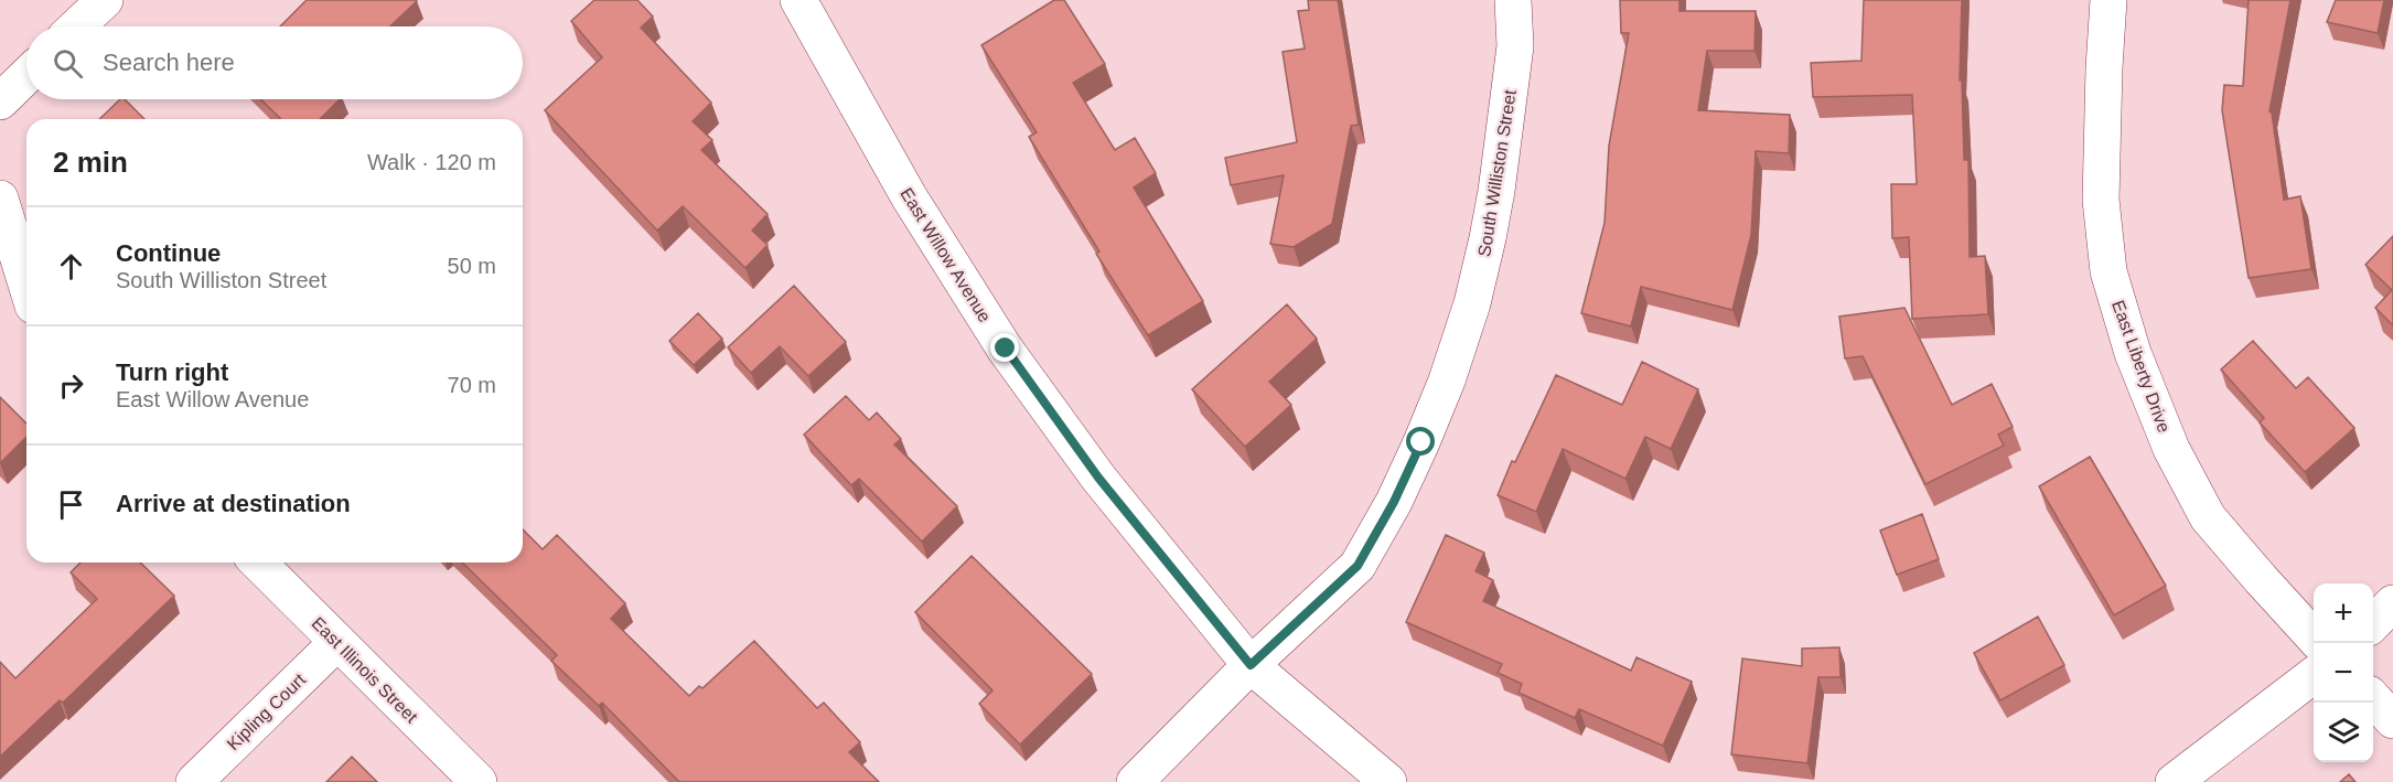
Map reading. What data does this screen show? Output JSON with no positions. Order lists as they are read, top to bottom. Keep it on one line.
{"streets":{"street":["South Williston Street","East Willow Avenue","East Liberty Drive","East Illinois Street","Kipling Court"]},"crossings":[["South Williston Street","East Willow Avenue"],["East Illinois Street","Kipling Court"]],"page":{"search":"Search here","heading":["2 min","Walk · 120 m"],"list":[["Continue","South Williston Street","50 m"],["Turn right","East Willow Avenue","70 m"],"Arrive at destination"],"map_buttons":["+","−"]}}
